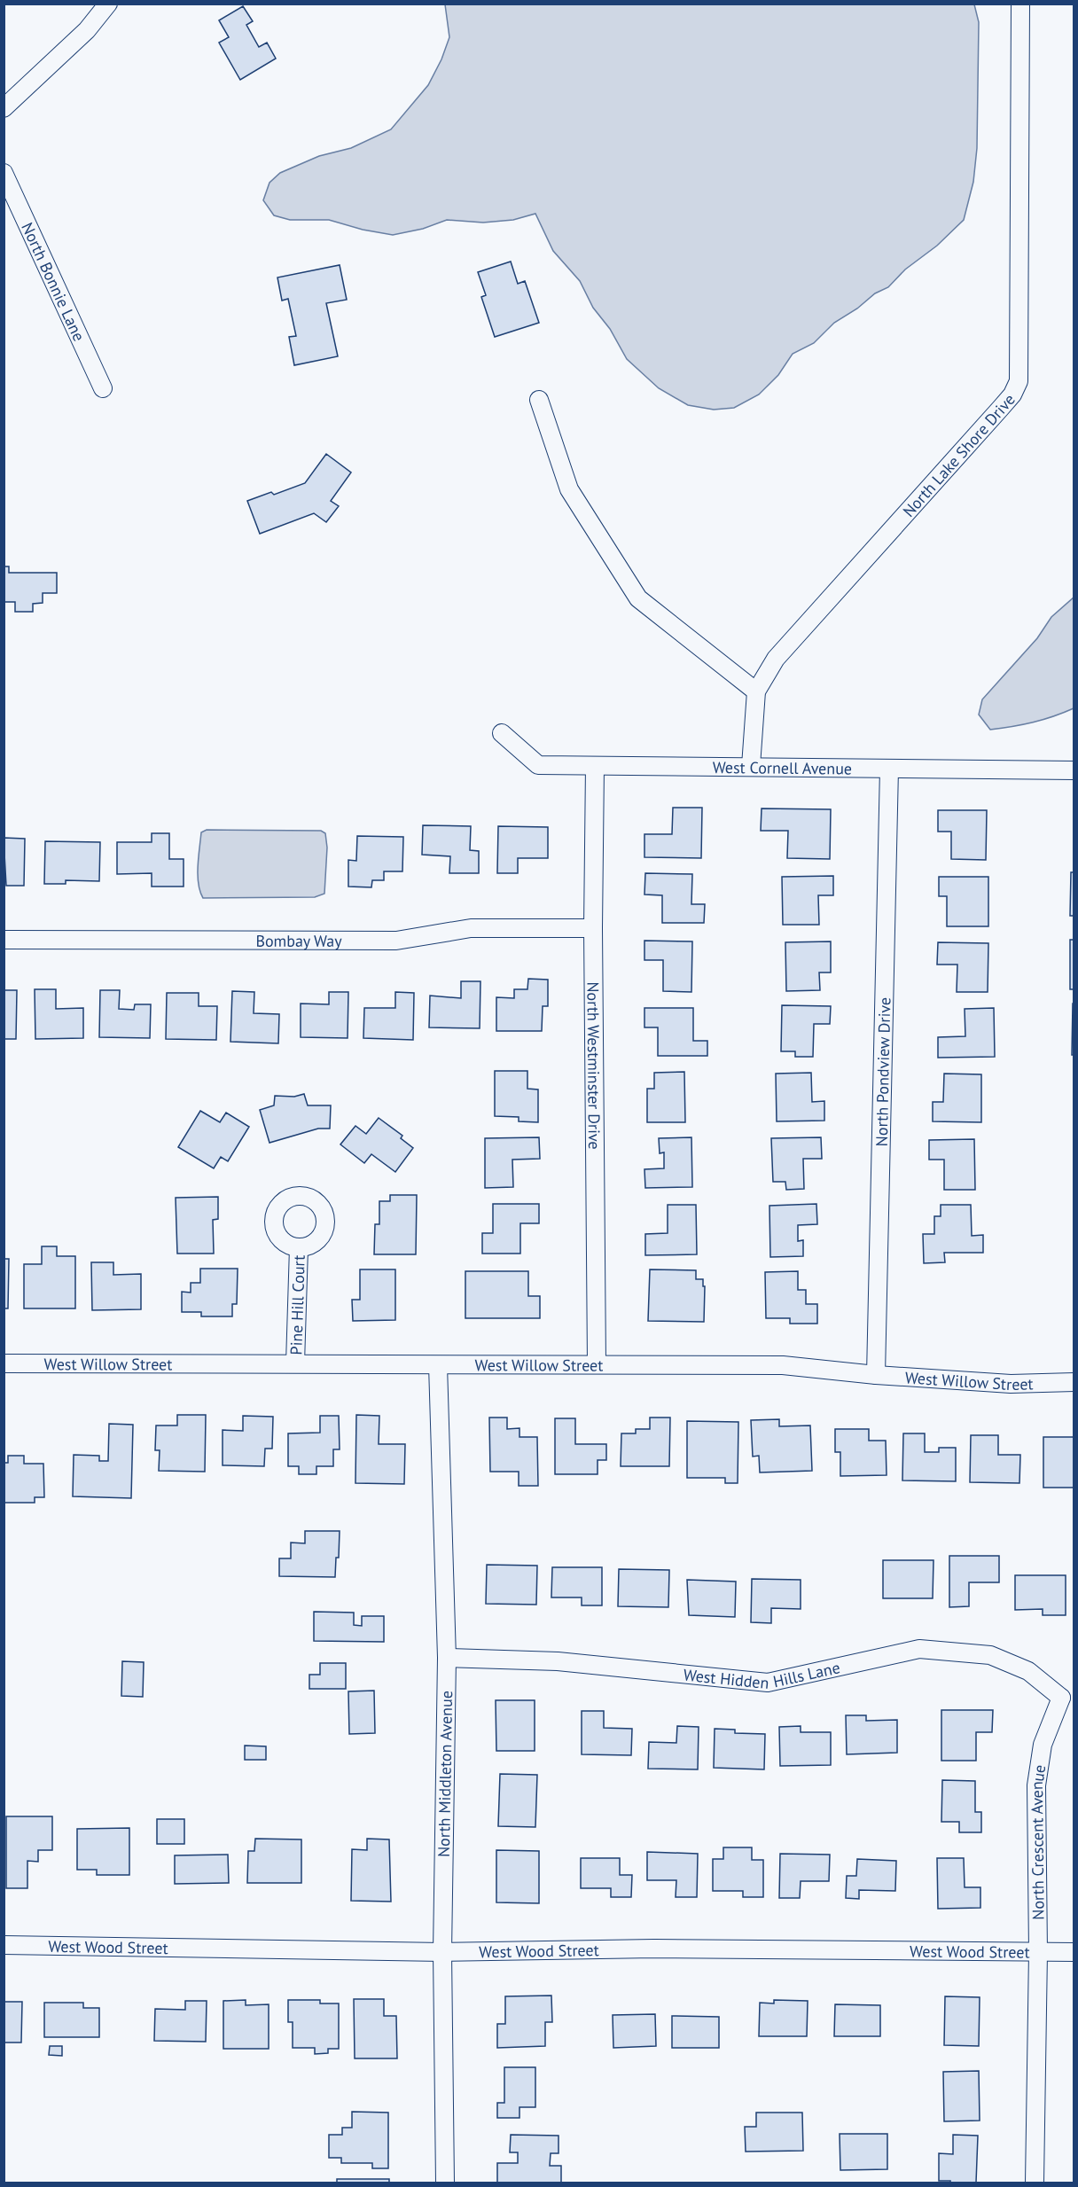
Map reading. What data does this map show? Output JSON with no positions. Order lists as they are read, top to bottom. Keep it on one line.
{"streets":{"street":["North Bonnie Lane","North Lake Shore Drive","West Cornell Avenue","Bombay Way","North Westminster Drive","North Pondview Drive","Pine Hill Court","West Willow Street","West Hidden Hills Lane","North Middleton Avenue","North Crescent Avenue","West Wood Street"]},"crossings":[["North Lake Shore Drive","West Cornell Avenue"],["West Cornell Avenue","North Westminster Drive"],["West Cornell Avenue","North Pondview Drive"],["Bombay Way","North Westminster Drive"],["North Westminster Drive","West Willow Street"],["North Pondview Drive","West Willow Street"],["Pine Hill Court","West Willow Street"],["West Willow Street","North Middleton Avenue"],["West Hidden Hills Lane","North Middleton Avenue"],["West Hidden Hills Lane","North Crescent Avenue"],["North Middleton Avenue","West Wood Street"],["North Crescent Avenue","West Wood Street"]]}
